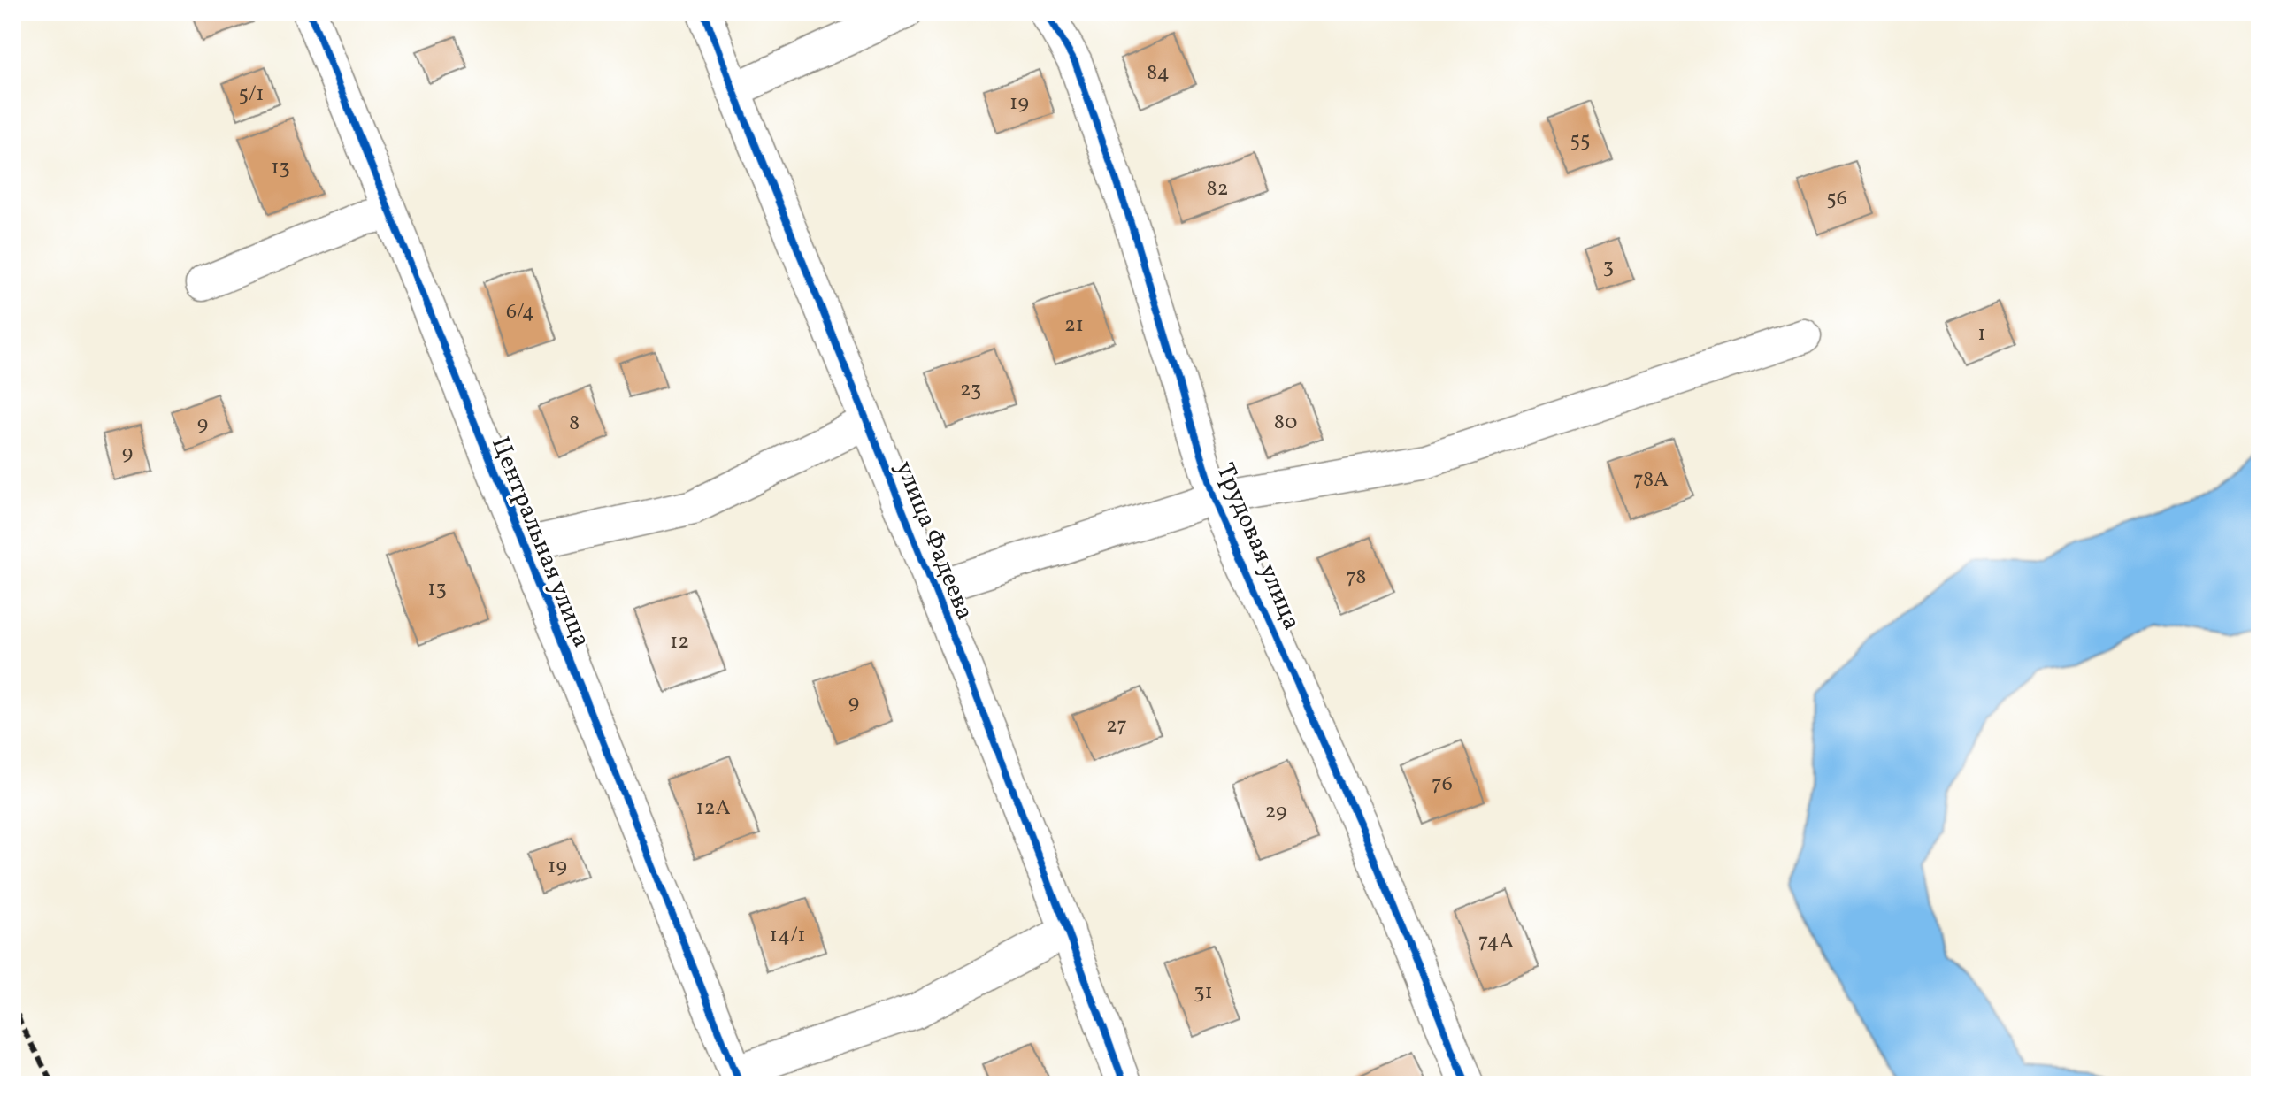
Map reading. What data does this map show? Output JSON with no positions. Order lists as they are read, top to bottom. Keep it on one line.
{"streets":{"street":["улица Фадеева","Центральная улица","Трудовая улица"]},"crossings":[["улица Фадеева","Трудовая улица"]],"house_numbers":["84","5/1","19","55","13","82","56","3","6/4","21","1","23","80","8","9","9","78А","78","13","12","9","27","76","12А","29","19","14/1","74А","31"]}
